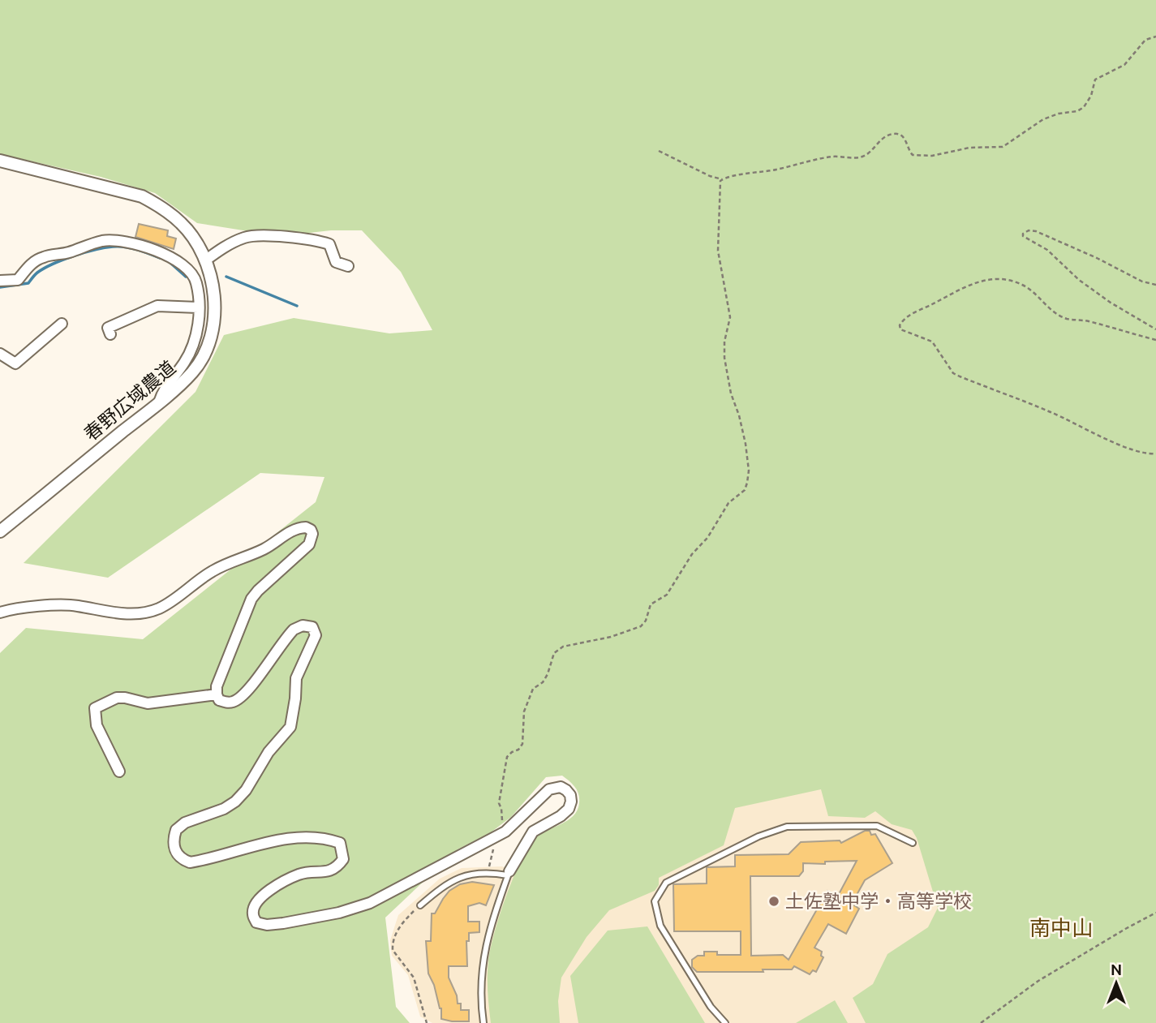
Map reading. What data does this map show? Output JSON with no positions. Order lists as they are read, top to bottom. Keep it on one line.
{"streets":{"street":["春野広域農道"]},"districts":["南中山"],"places":["土佐塾中学・高等学校"],"north":"top"}
